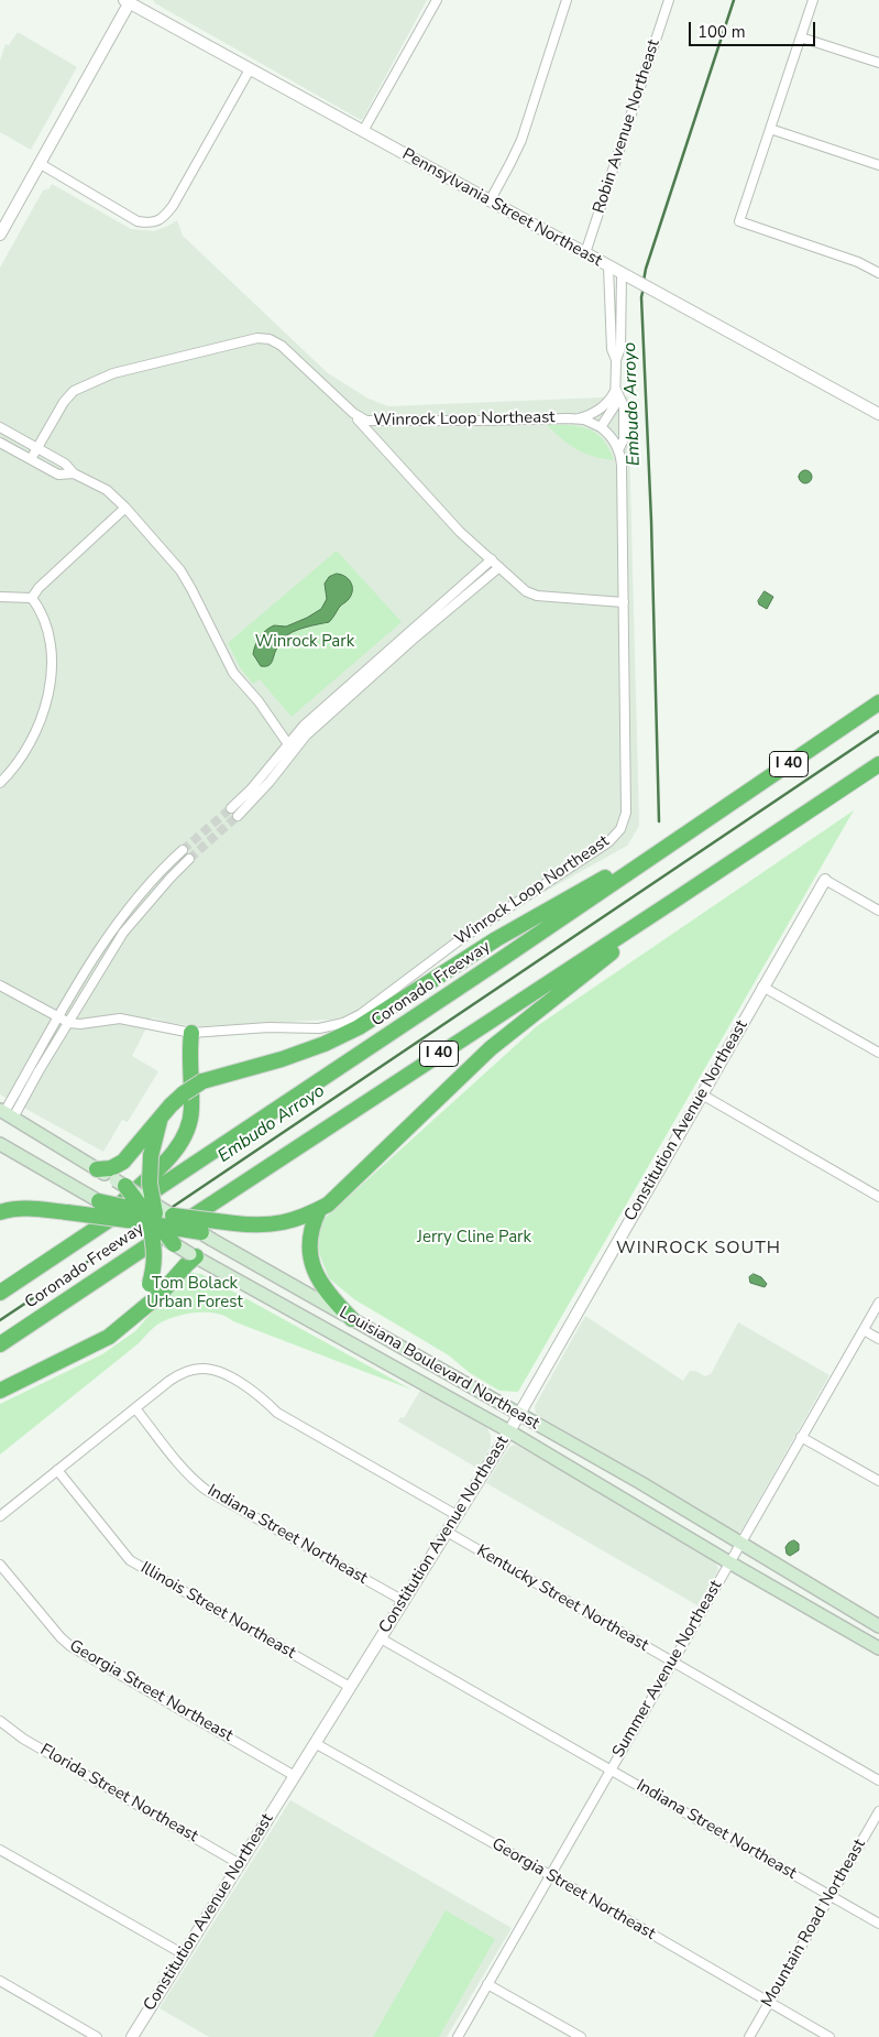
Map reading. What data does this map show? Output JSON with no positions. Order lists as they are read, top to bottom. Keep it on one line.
{"streets":{"highway":["I 40","Coronado Freeway"],"main road":["Louisiana Boulevard Northeast"],"street":["Robin Avenue Northeast","Pennsylvania Street Northeast","Winrock Loop Northeast","Constitution Avenue Northeast","Indiana Street Northeast","Kentucky Street Northeast","Illinois Street Northeast","Summer Avenue Northeast","Georgia Street Northeast","Florida Street Northeast","Mountain Road Northeast"]},"crossings":[["Robin Avenue Northeast","Pennsylvania Street Northeast"],["Pennsylvania Street Northeast","Winrock Loop Northeast"],["Constitution Avenue Northeast","Louisiana Boulevard Northeast"],["Constitution Avenue Northeast","Indiana Street Northeast"],["Constitution Avenue Northeast","Kentucky Street Northeast"],["Constitution Avenue Northeast","Illinois Street Northeast"],["Constitution Avenue Northeast","Georgia Street Northeast"],["Constitution Avenue Northeast","Florida Street Northeast"],["Louisiana Boulevard Northeast","Summer Avenue Northeast"],["Indiana Street Northeast","Summer Avenue Northeast"],["Indiana Street Northeast","Mountain Road Northeast"],["Kentucky Street Northeast","Summer Avenue Northeast"],["Summer Avenue Northeast","Georgia Street Northeast"],["Georgia Street Northeast","Mountain Road Northeast"]],"districts":["WINROCK SOUTH"],"water":["Embudo Arroyo"],"parks":["Winrock Park","Jerry Cline Park","Tom Bolack Urban Forest"],"scale_bar":"100 m"}
